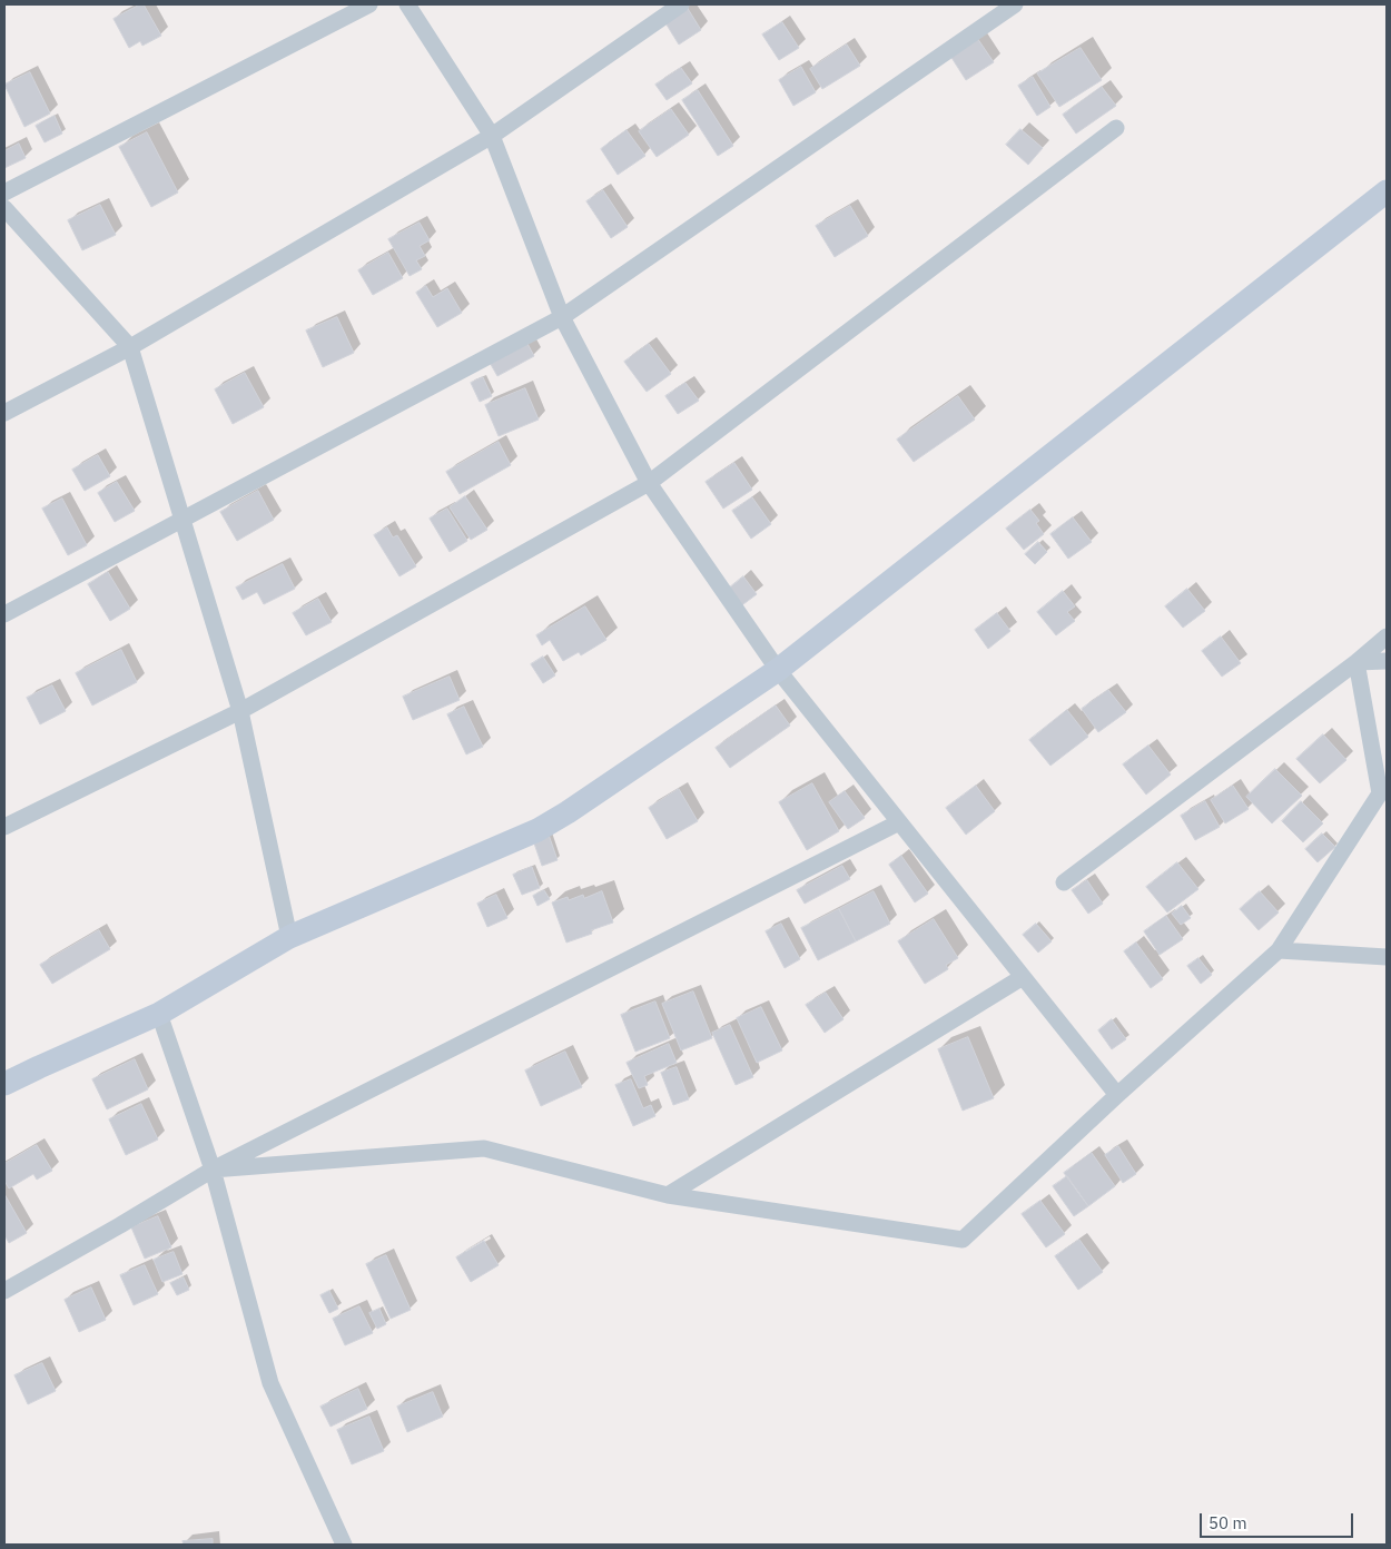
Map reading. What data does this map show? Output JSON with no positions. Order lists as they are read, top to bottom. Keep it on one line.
{"scale_bar":"50 m"}
